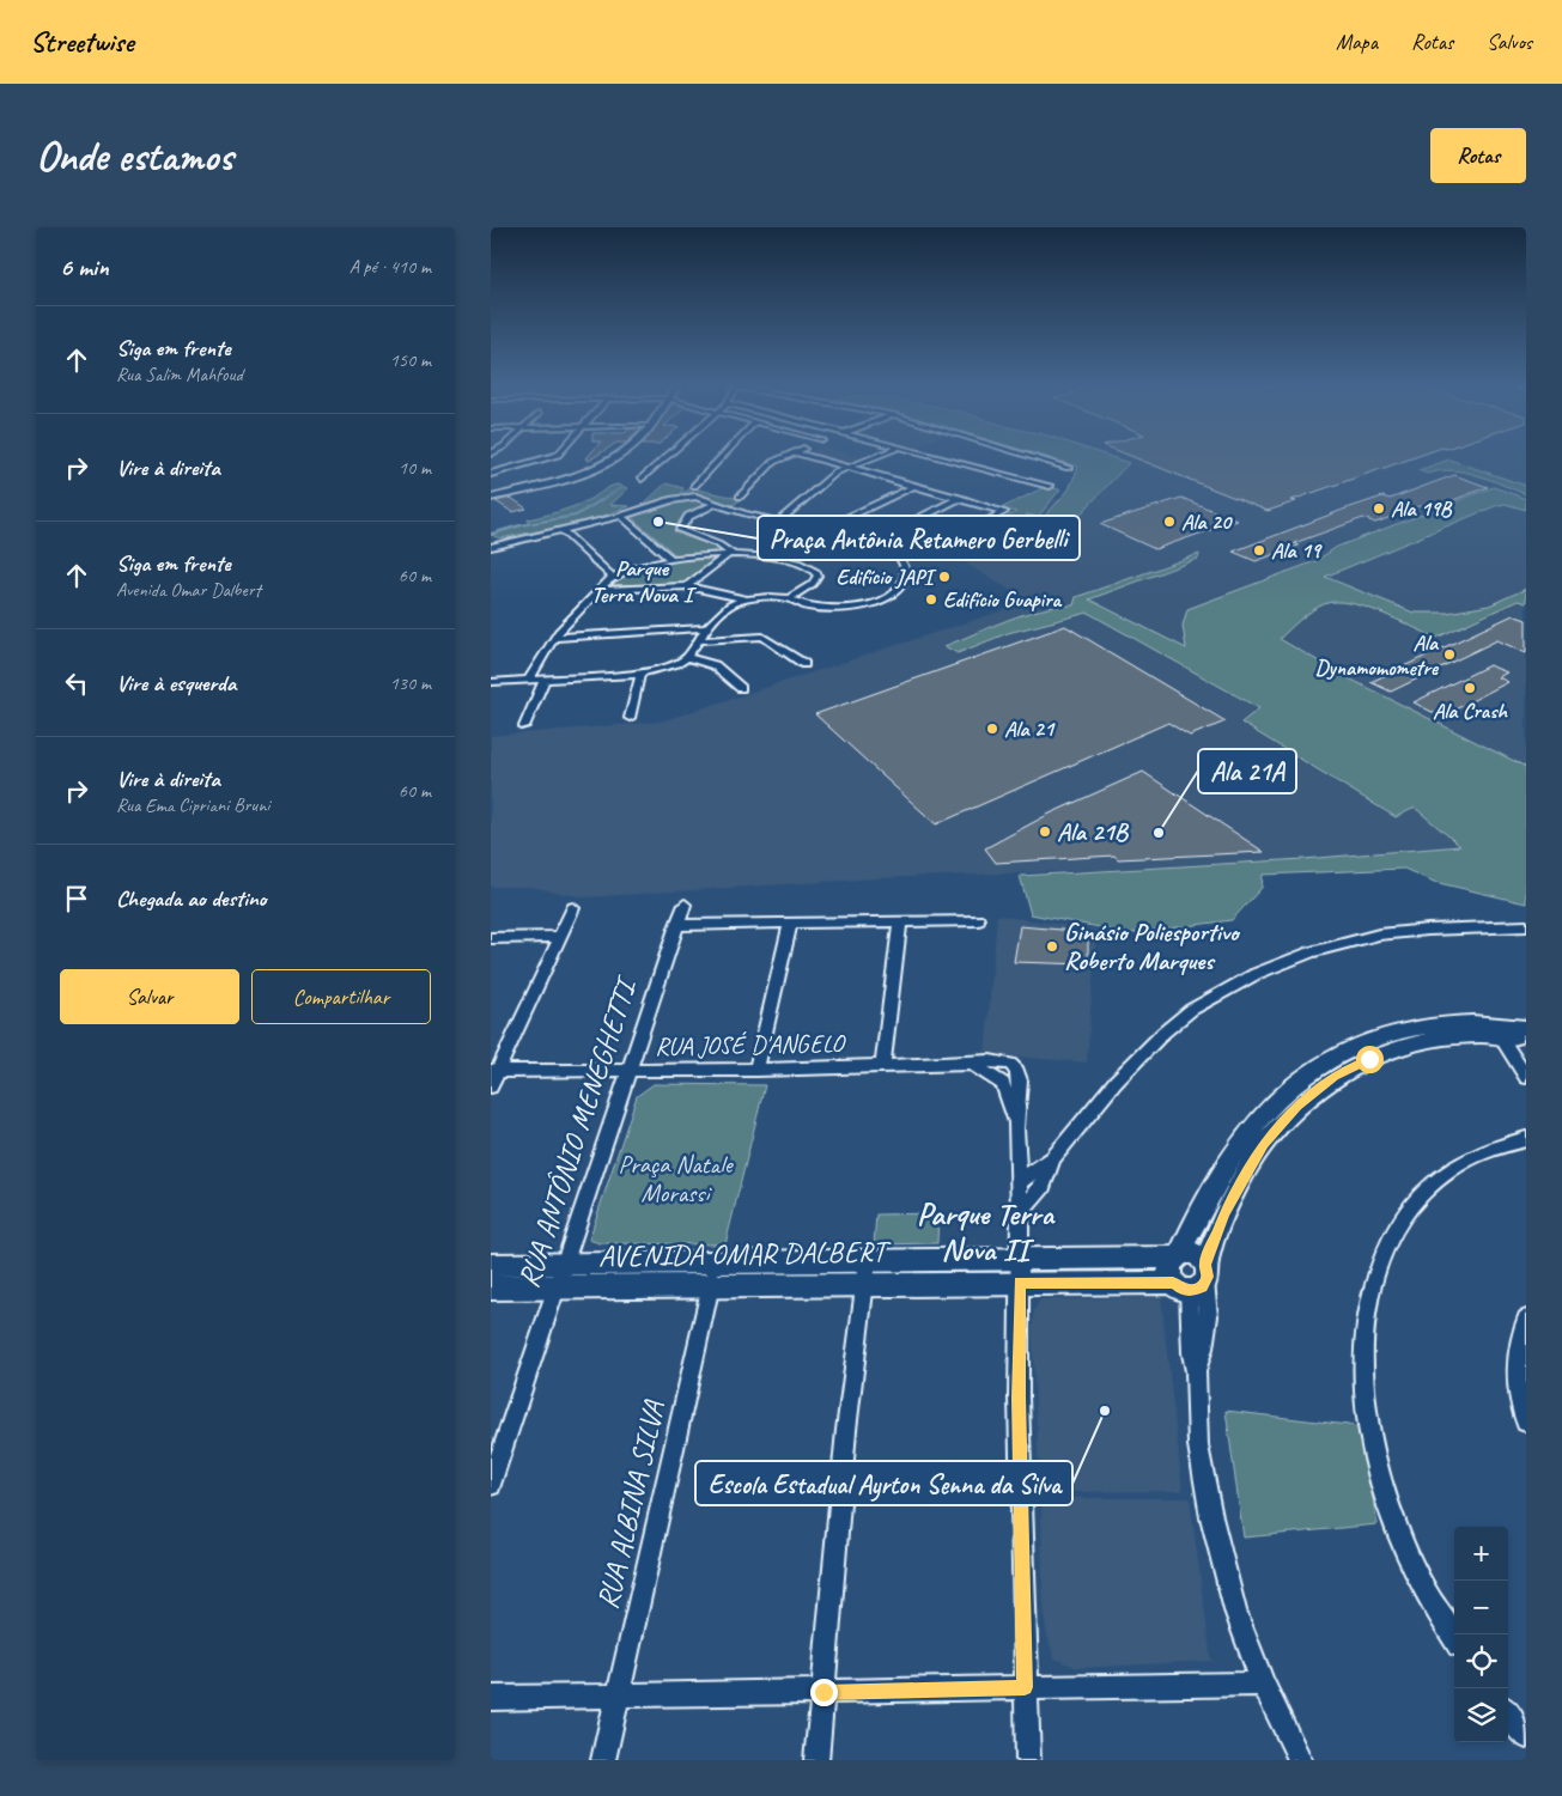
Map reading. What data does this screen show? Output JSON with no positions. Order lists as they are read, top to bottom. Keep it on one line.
{"streets":{"street":["RUA JOSÉ D'ANGELO","RUA ANTÔNIO MENEGHETTI","AVENIDA OMAR DALBERT","RUA ALBINA SILVA"]},"crossings":[["RUA JOSÉ D'ANGELO","RUA ANTÔNIO MENEGHETTI"],["RUA ANTÔNIO MENEGHETTI","AVENIDA OMAR DALBERT"],["AVENIDA OMAR DALBERT","RUA ALBINA SILVA"]],"districts":["Parque Terra Nova I","Parque Terra Nova II"],"parks":["Praça Natale Morassi"],"places":["Ala 19B","Praça Antônia Retamero Gerbelli","Ala 20","Ala 19","Edifício JAPI","Edifício Guapira","Ala Dynamomometre","Ala Crash","Ala 21","Ala 21B","Ala 21A","Ginásio Poliesportivo Roberto Marques","Escola Estadual Ayrton Senna da Silva"],"page":{"header":"Streetwise","nav":["Mapa","Rotas","Salvos"],"buttons":["Rotas",["Salvar","Compartilhar"]],"title":"Onde estamos","heading":["6 min","A pé · 410 m"],"list":[["Siga em frente","Rua Salim Mahfoud","150 m"],["Vire à direita","10 m"],["Siga em frente","Avenida Omar Dalbert","60 m"],["Vire à esquerda","130 m"],["Vire à direita","Rua Ema Cipriani Bruni","60 m"],"Chegada ao destino"],"map_buttons":["+","−"]}}
